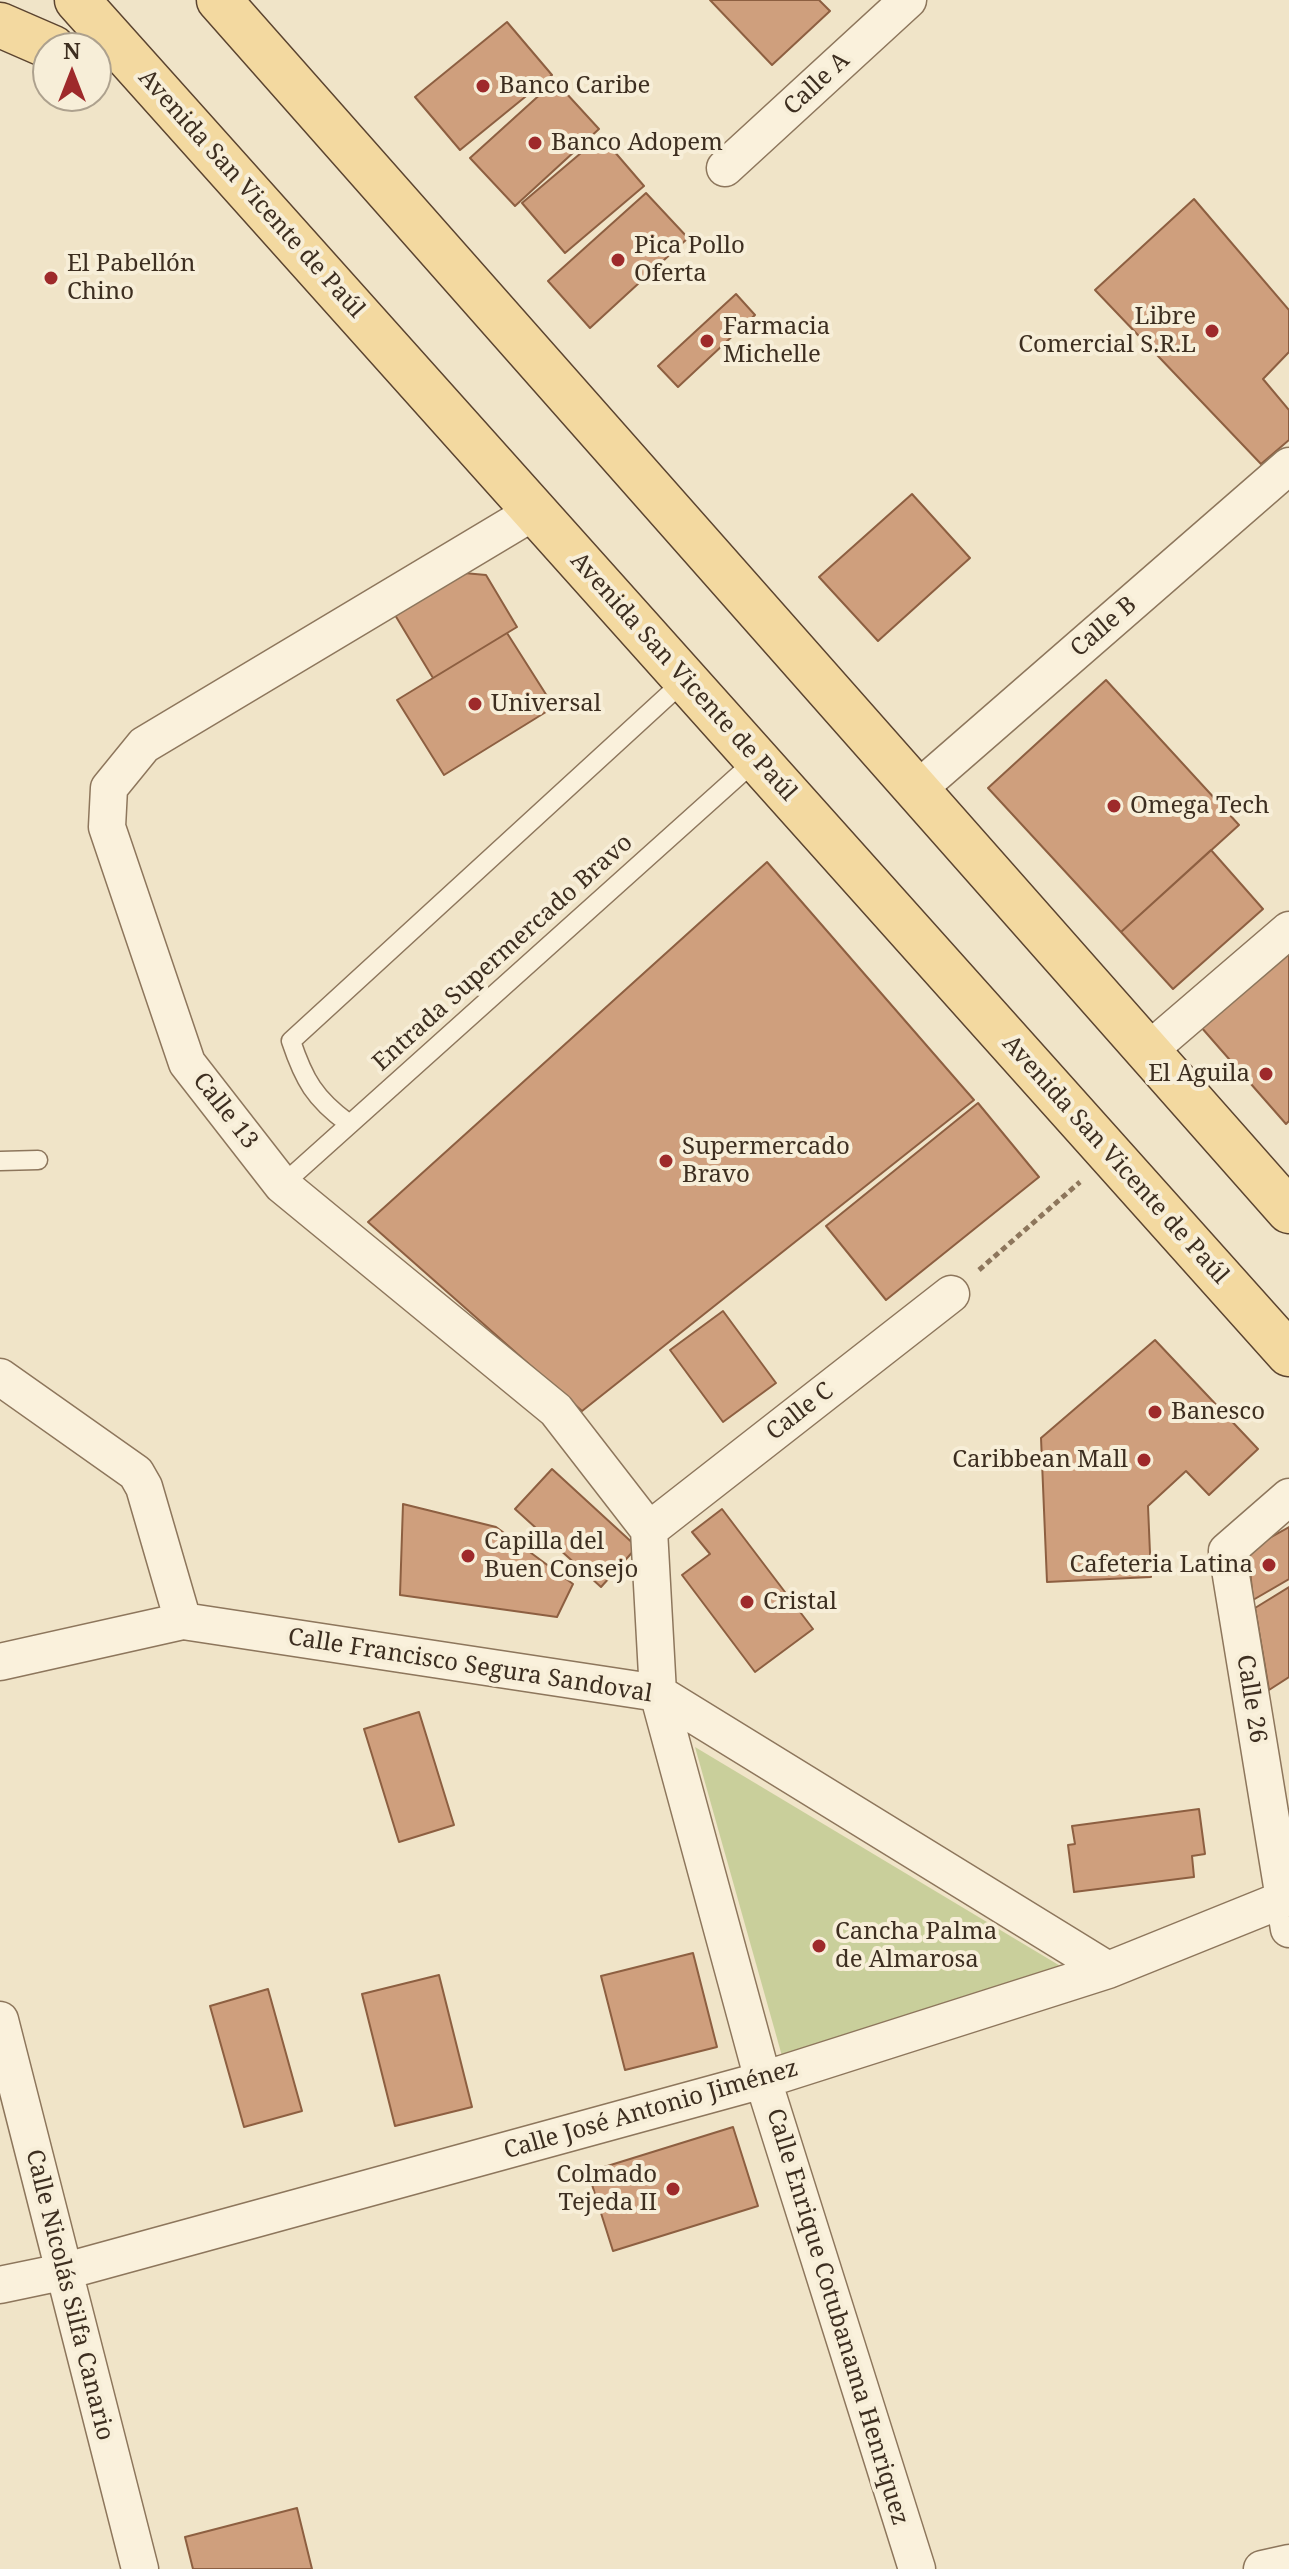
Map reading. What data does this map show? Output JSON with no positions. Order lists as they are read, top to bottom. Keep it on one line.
{"streets":{"main road":["Avenida San Vicente de Paúl"],"street":["Calle A","Calle B","Calle 13","Calle C","Calle Francisco Segura Sandoval","Calle 26","Calle José Antonio Jiménez","Calle Nicolás Silfa Canario","Calle Enrique Cotubanama Henriquez"],"lane":["Entrada Supermercado Bravo"]},"crossings":[["Avenida San Vicente de Paúl","Entrada Supermercado Bravo"],["Avenida San Vicente de Paúl","Calle 13"],["Entrada Supermercado Bravo","Calle 13"],["Calle 13","Calle C"],["Calle Francisco Segura Sandoval","Calle José Antonio Jiménez"],["Calle Francisco Segura Sandoval","Calle Enrique Cotubanama Henriquez"],["Calle 26","Calle José Antonio Jiménez"],["Calle José Antonio Jiménez","Calle Nicolás Silfa Canario"],["Calle José Antonio Jiménez","Calle Enrique Cotubanama Henriquez"]],"places":["Banco Caribe","Banco Adopem","Pica Pollo Oferta","El Pabellón Chino","Libre Comercial S.R.L","Farmacia Michelle","Universal","Omega Tech","El Aguila","Supermercado Bravo","Banesco","Caribbean Mall","Capilla del Buen Consejo","Cafeteria Latina","Cristal","Cancha Palma de Almarosa","Colmado Tejeda II"],"north":"top"}
